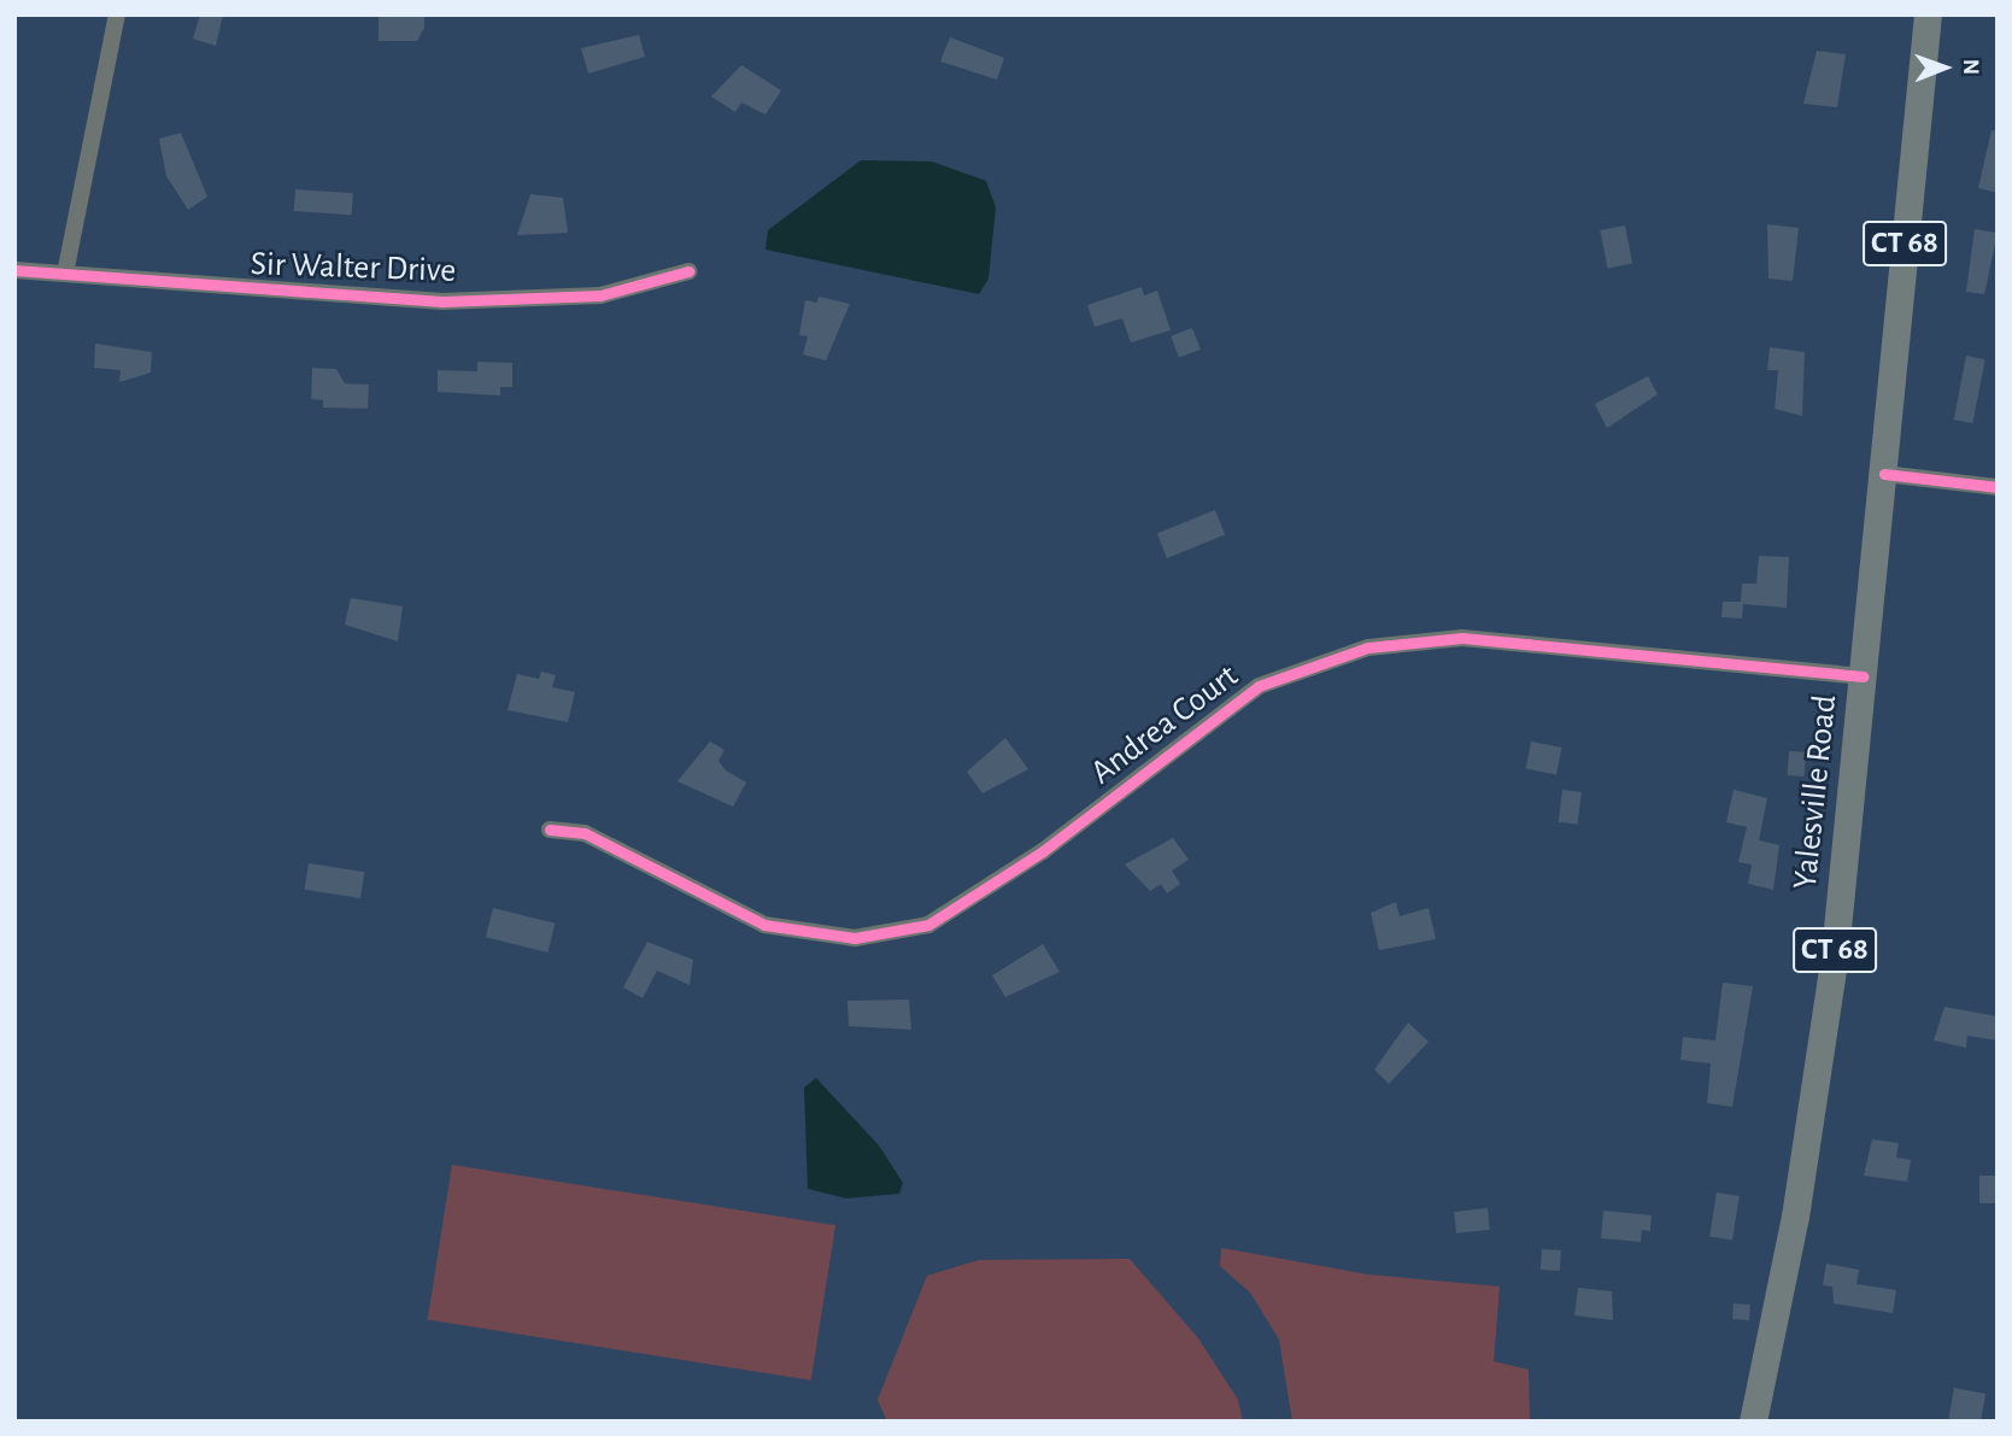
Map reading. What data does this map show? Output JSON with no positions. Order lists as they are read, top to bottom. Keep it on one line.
{"streets":{"main road":["CT 68","Yalesville Road"],"street":["Sir Walter Drive","Andrea Court"]},"crossings":[["Andrea Court","Yalesville Road"]],"north":"right"}
